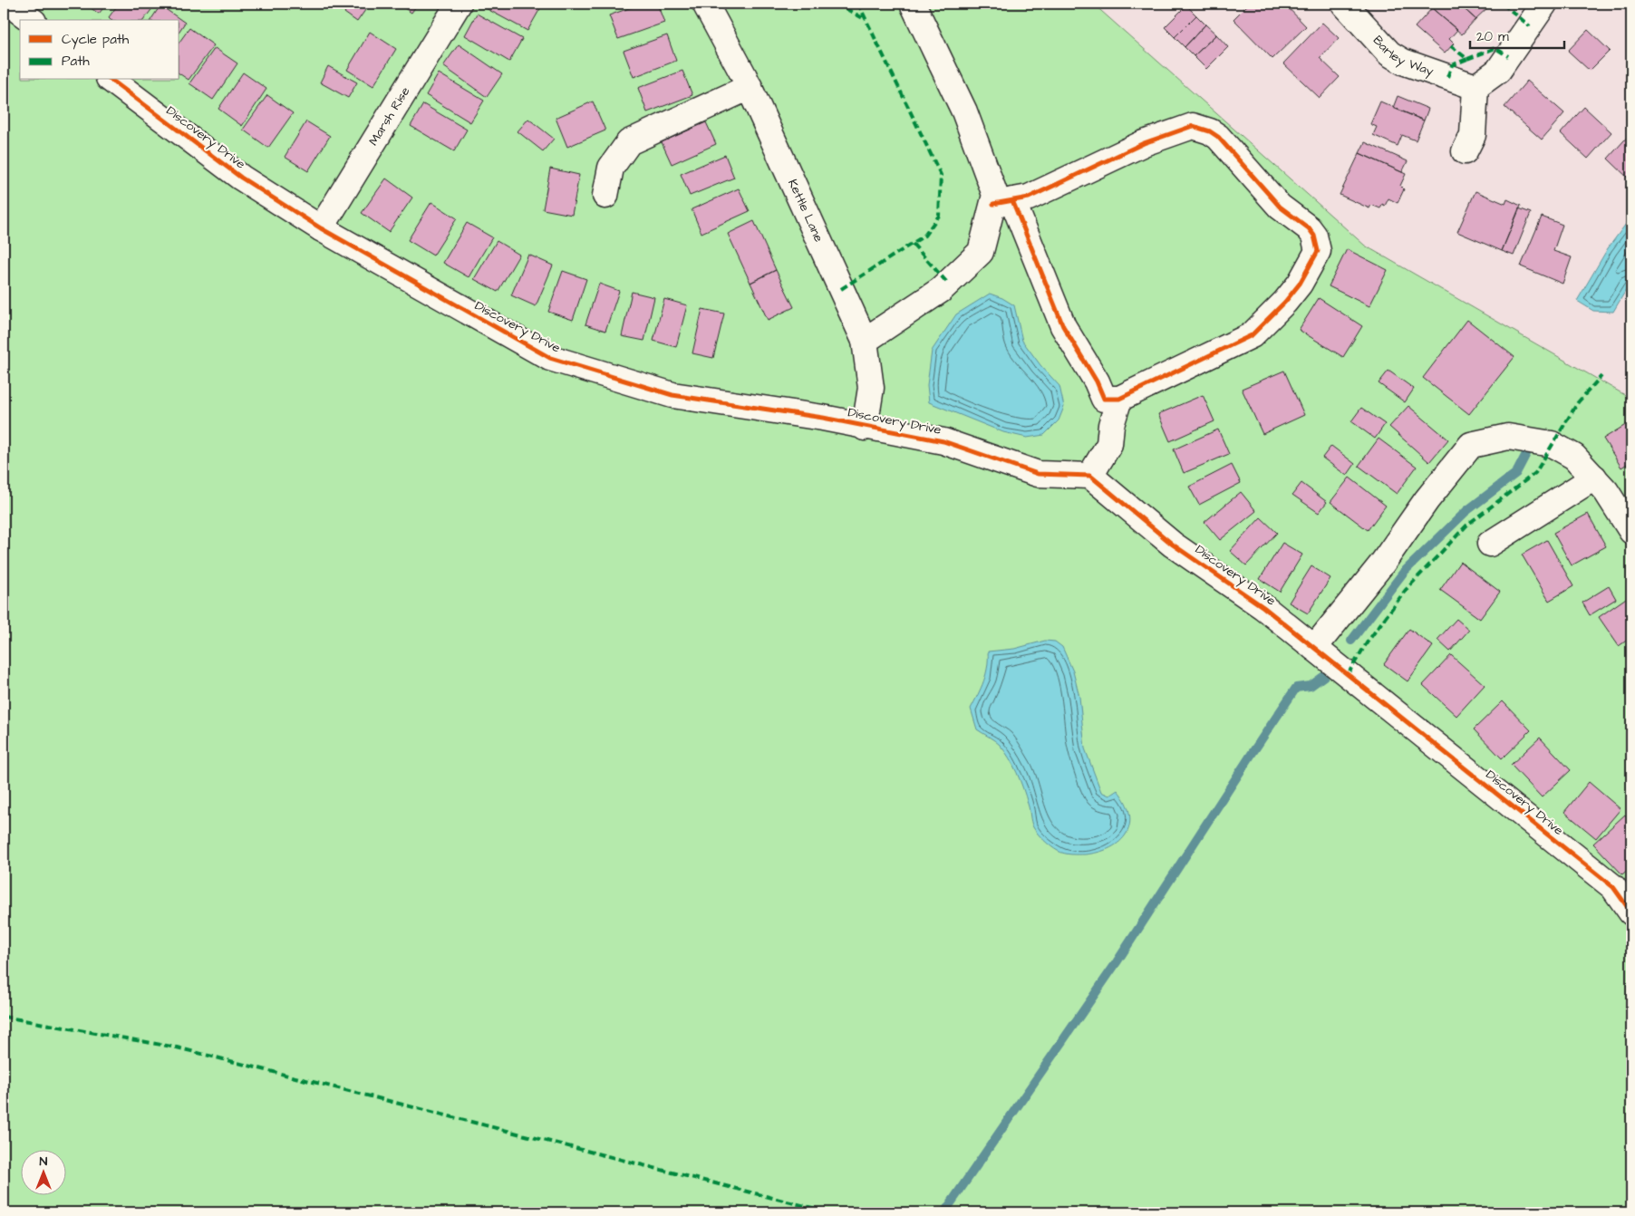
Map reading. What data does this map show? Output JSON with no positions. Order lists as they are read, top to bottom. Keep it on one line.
{"streets":{"street":["Barley Way","Marsh Rise","Discovery Drive","Kettle Lane"]},"crossings":[["Marsh Rise","Discovery Drive"],["Discovery Drive","Kettle Lane"]],"legend":["Cycle path","Path"],"scale_bar":"20 m","north":"top"}
